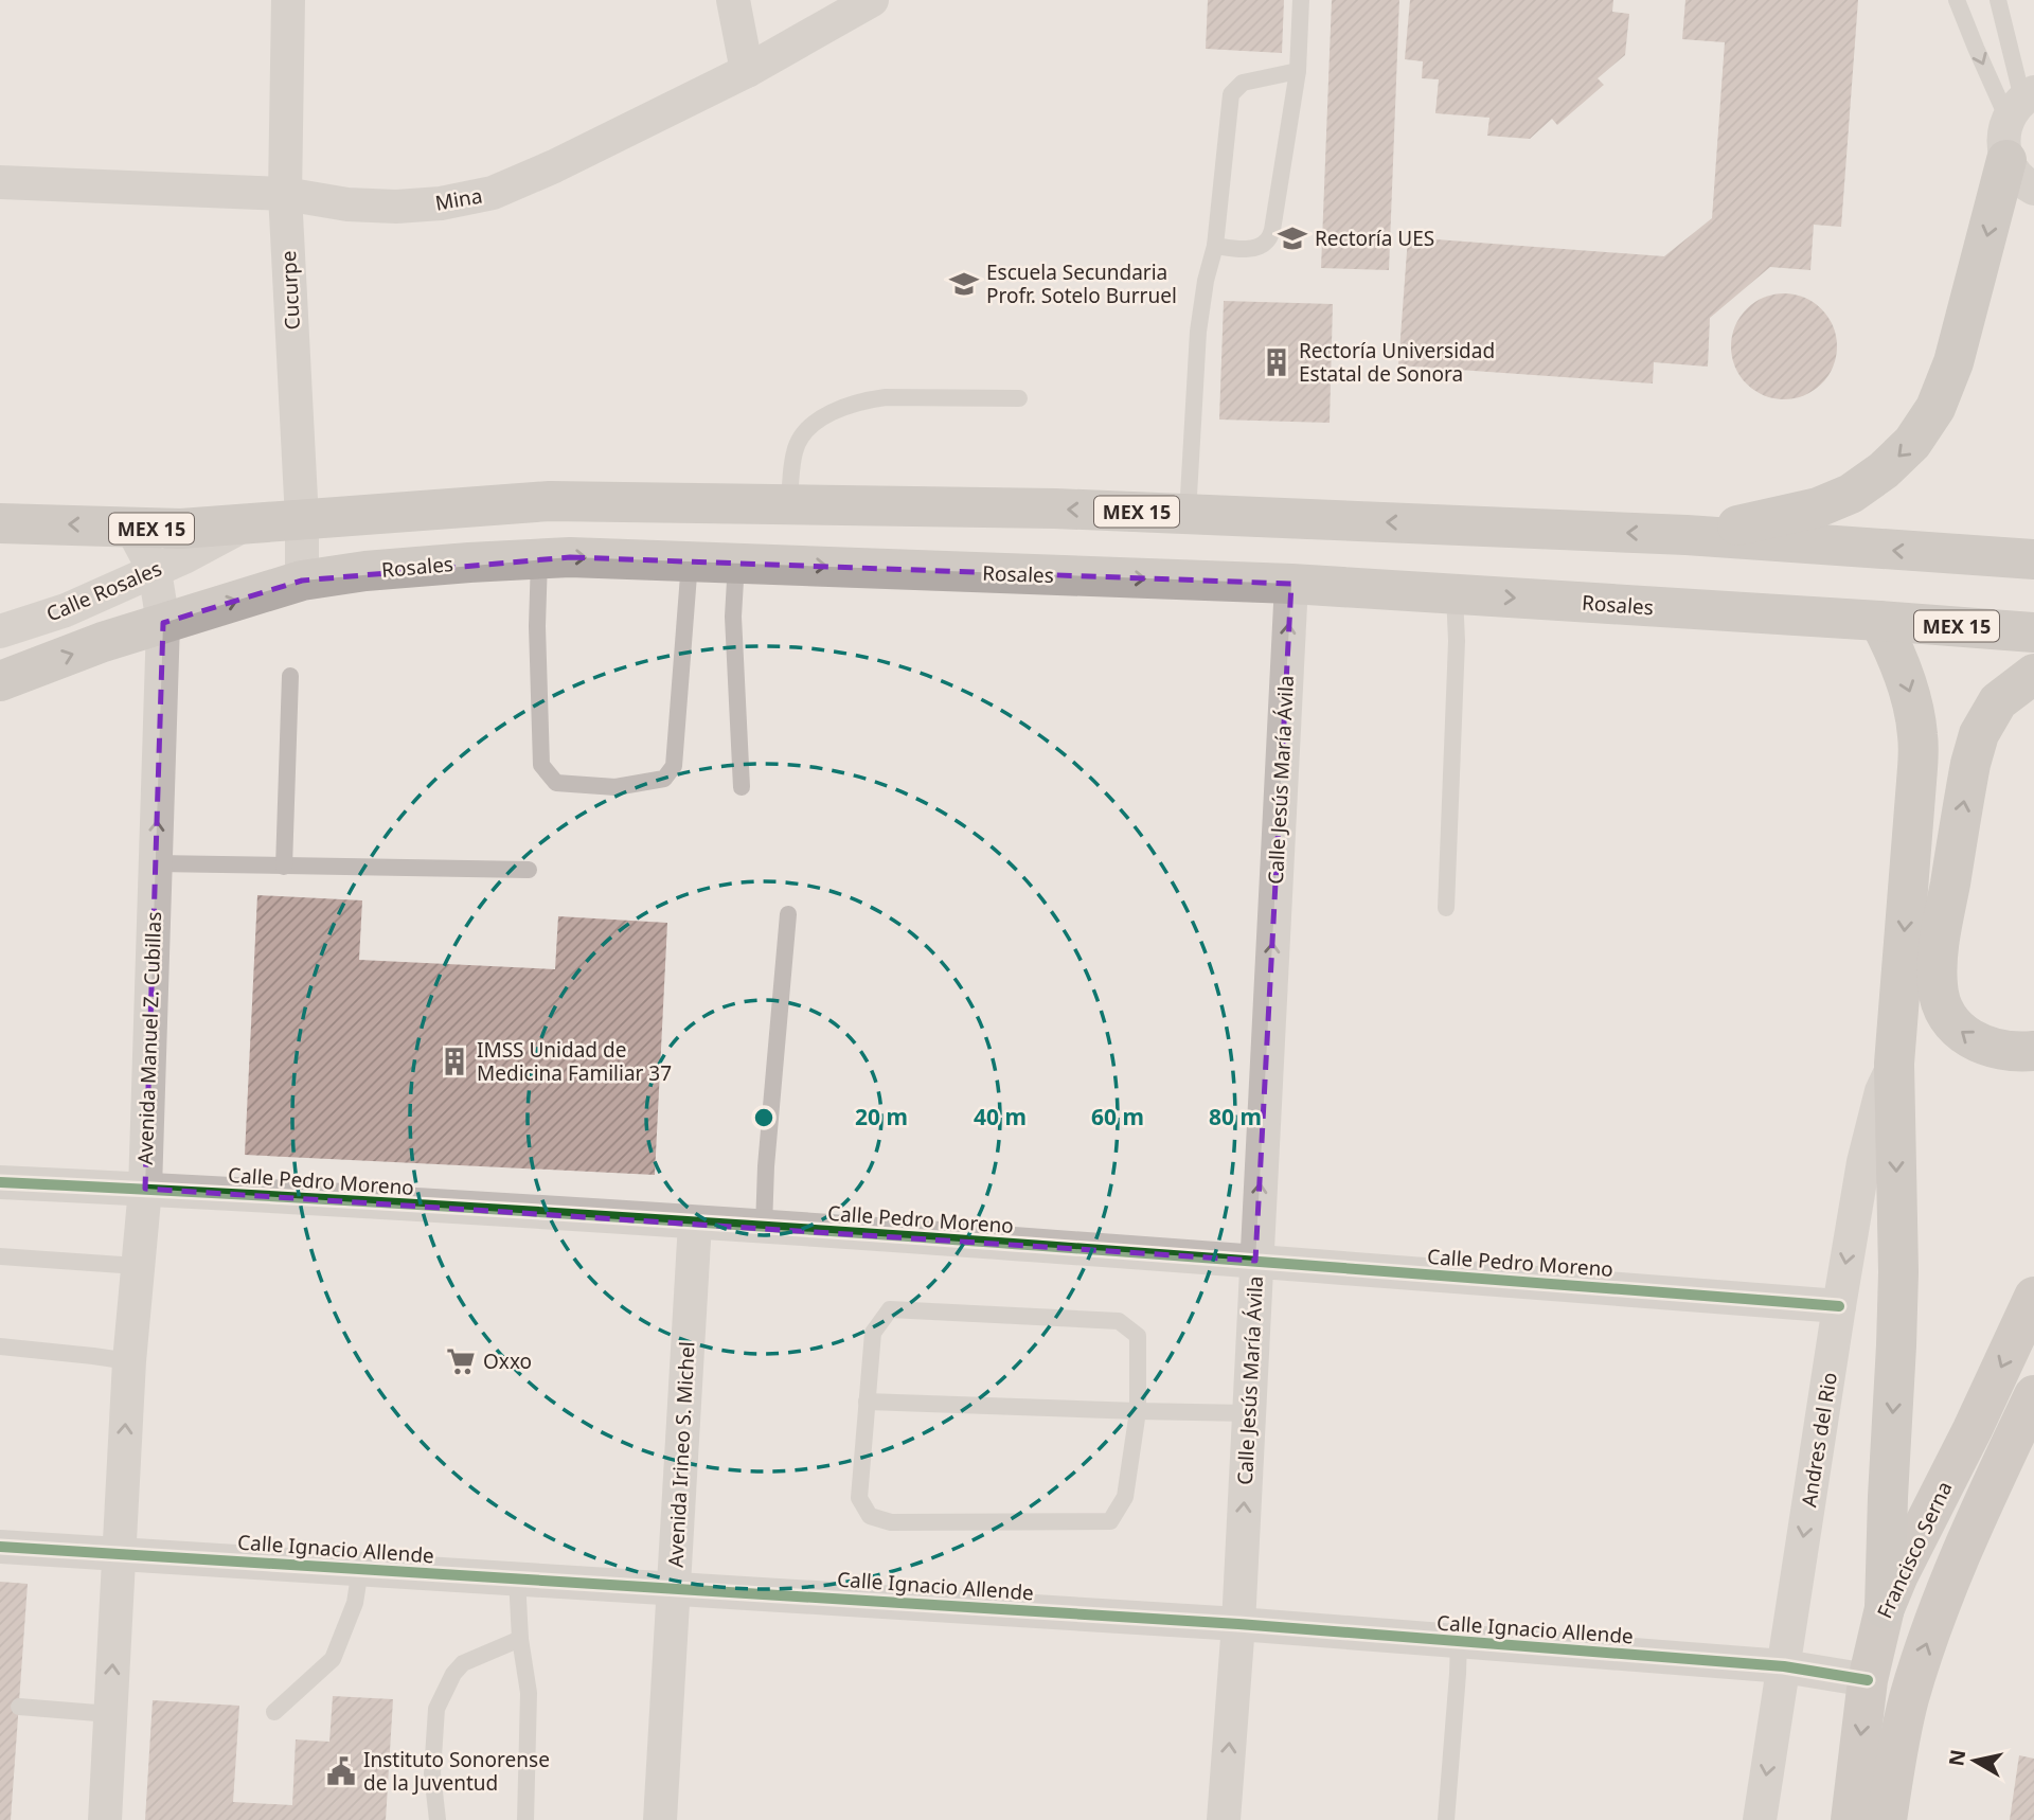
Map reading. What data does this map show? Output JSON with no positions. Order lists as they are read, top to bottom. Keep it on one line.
{"streets":{"main road":["MEX 15","Rosales","Francisco Serna"],"street":["Mina","Cucurpe","Calle Rosales","Calle Jesús María Ávila","Avenida Manuel Z. Cubillas","Calle Pedro Moreno","Andres del Rio","Avenida Irineo S. Michel","Calle Ignacio Allende"]},"crossings":[["Mina","Cucurpe"],["Cucurpe","MEX 15"],["Cucurpe","Rosales"],["MEX 15","Rosales"],["MEX 15","Calle Rosales"],["MEX 15","Avenida Manuel Z. Cubillas"],["Rosales","Calle Jesús María Ávila"],["Rosales","Avenida Manuel Z. Cubillas"],["Calle Rosales","Avenida Manuel Z. Cubillas"],["Calle Jesús María Ávila","Calle Pedro Moreno"],["Calle Jesús María Ávila","Calle Ignacio Allende"],["Avenida Manuel Z. Cubillas","Calle Pedro Moreno"],["Avenida Manuel Z. Cubillas","Calle Ignacio Allende"],["Calle Pedro Moreno","Andres del Rio"],["Calle Pedro Moreno","Avenida Irineo S. Michel"],["Andres del Rio","Calle Ignacio Allende"],["Avenida Irineo S. Michel","Calle Ignacio Allende"],["Calle Ignacio Allende","Francisco Serna"]],"one_way":["Calle Jesús María Ávila","Avenida Manuel Z. Cubillas","Andres del Rio"],"places":{"school or university":["Rectoría UES","Escuela Secundaria Profr. Sotelo Burruel"],"building":["Rectoría Universidad Estatal de Sonora","IMSS Unidad de Medicina Familiar 37"],"supermarket":["Oxxo"],"public building":["Instituto Sonorense de la Juventud"]},"north":"left","rings":["20 m","40 m","60 m","80 m"]}
